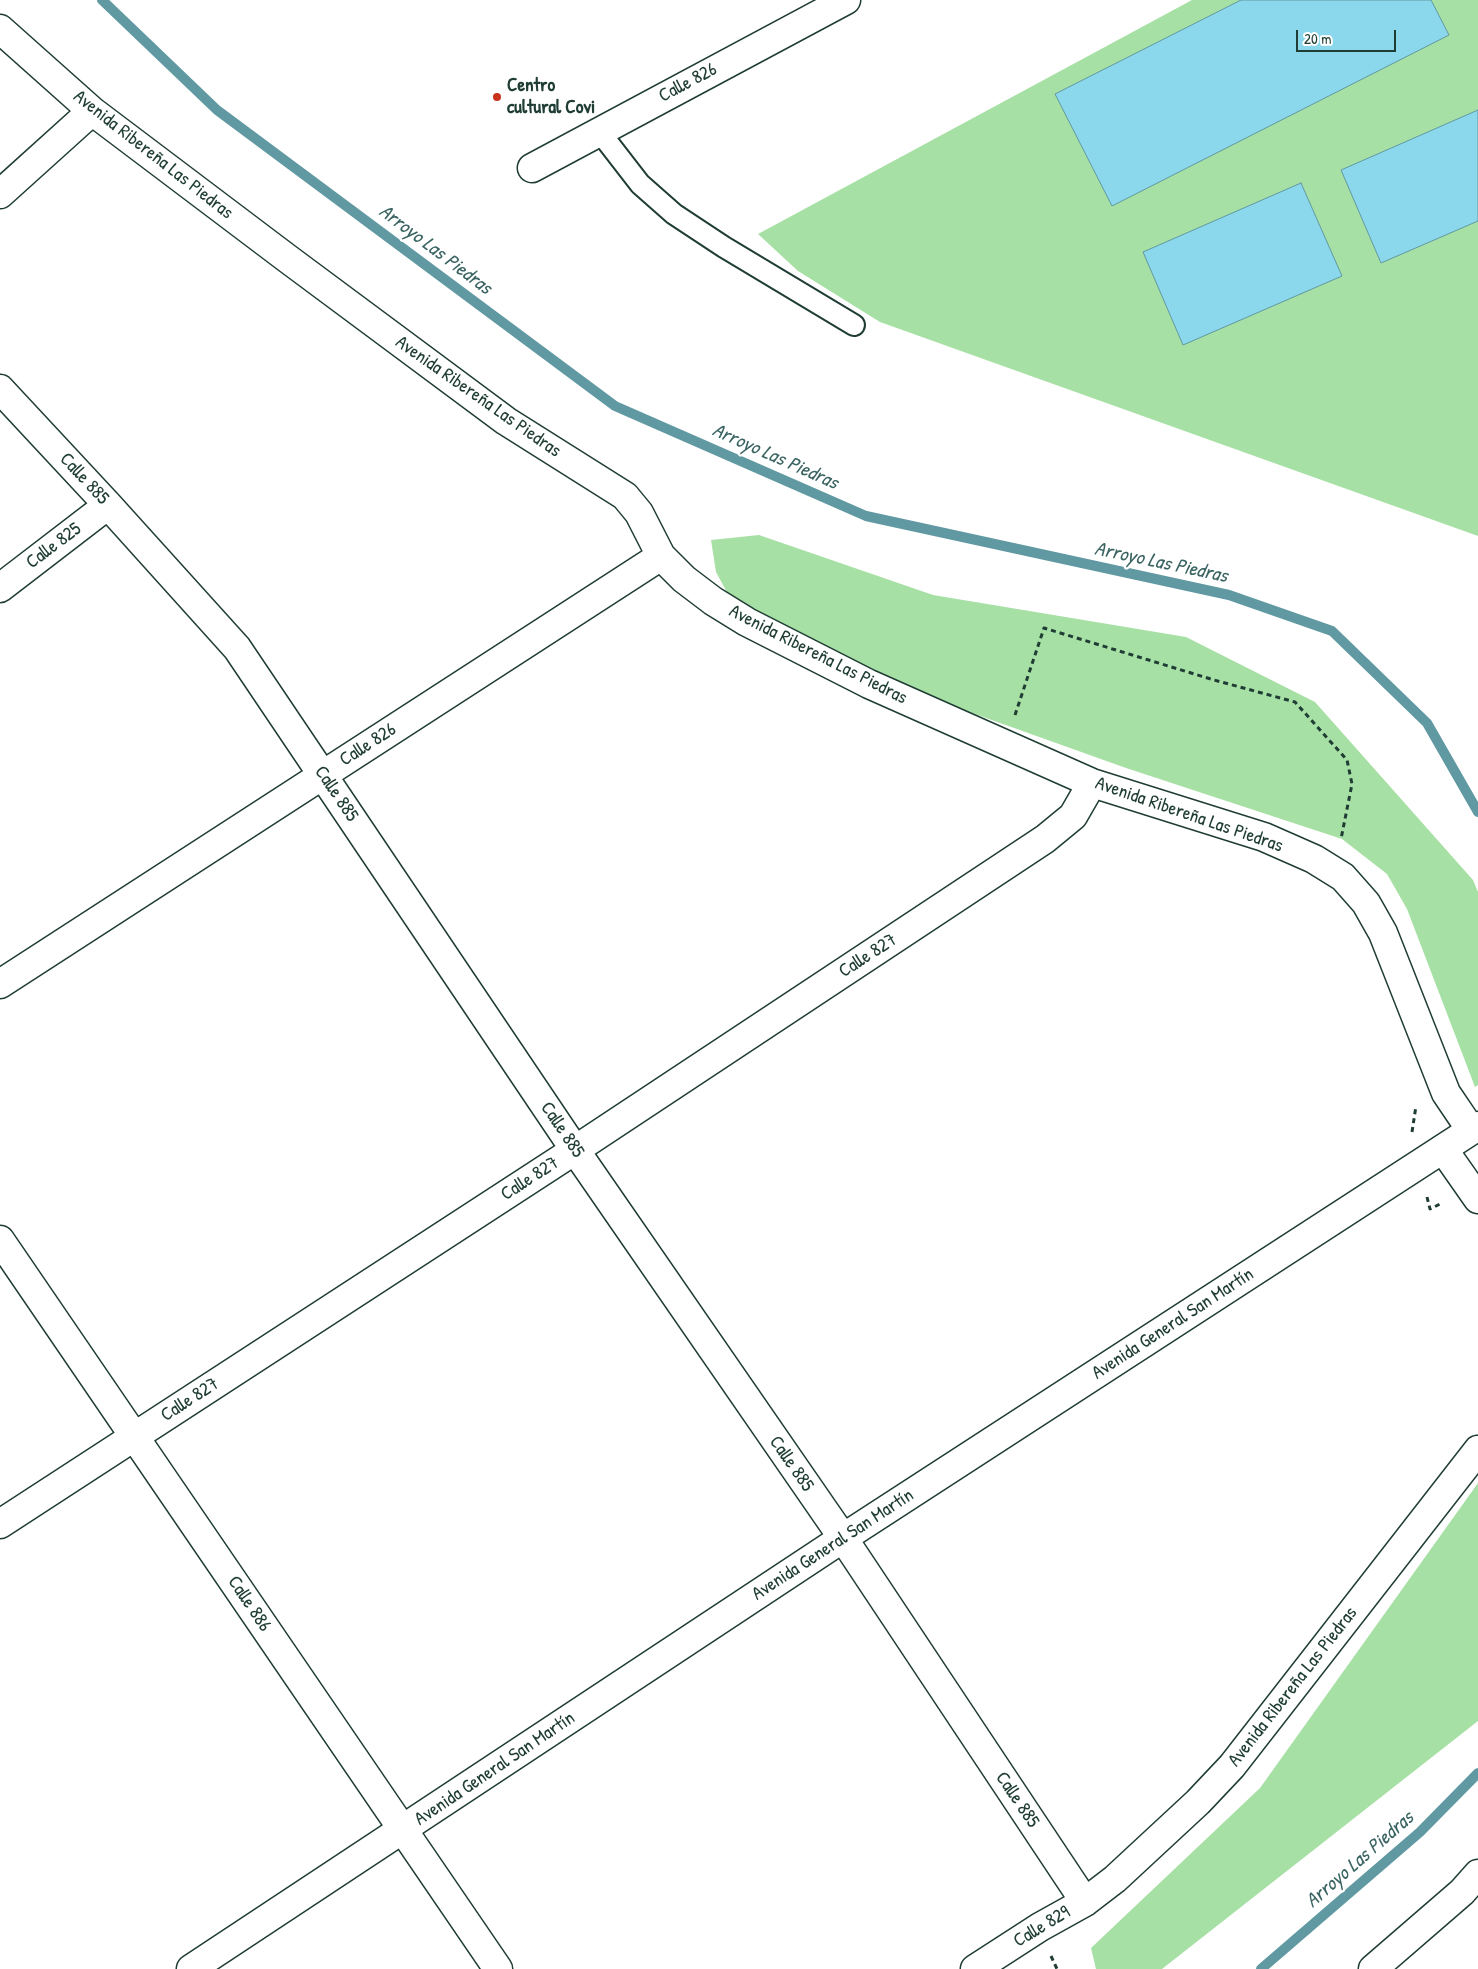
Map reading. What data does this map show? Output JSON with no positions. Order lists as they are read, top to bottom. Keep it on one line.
{"streets":{"street":["Calle 826","Avenida Ribereña Las Piedras","Calle 885","Calle 825","Calle 827","Avenida General San Martín","Calle 886","Calle 829"]},"crossings":[["Calle 826","Avenida Ribereña Las Piedras"],["Calle 826","Calle 885"],["Avenida Ribereña Las Piedras","Calle 885"],["Avenida Ribereña Las Piedras","Calle 827"],["Avenida Ribereña Las Piedras","Avenida General San Martín"],["Avenida Ribereña Las Piedras","Calle 829"],["Calle 885","Calle 825"],["Calle 885","Calle 827"],["Calle 885","Avenida General San Martín"],["Calle 885","Calle 829"],["Calle 827","Calle 886"],["Avenida General San Martín","Calle 886"]],"water":["Arroyo Las Piedras"],"places":["Centro cultural Covi"],"scale_bar":"20 m"}
